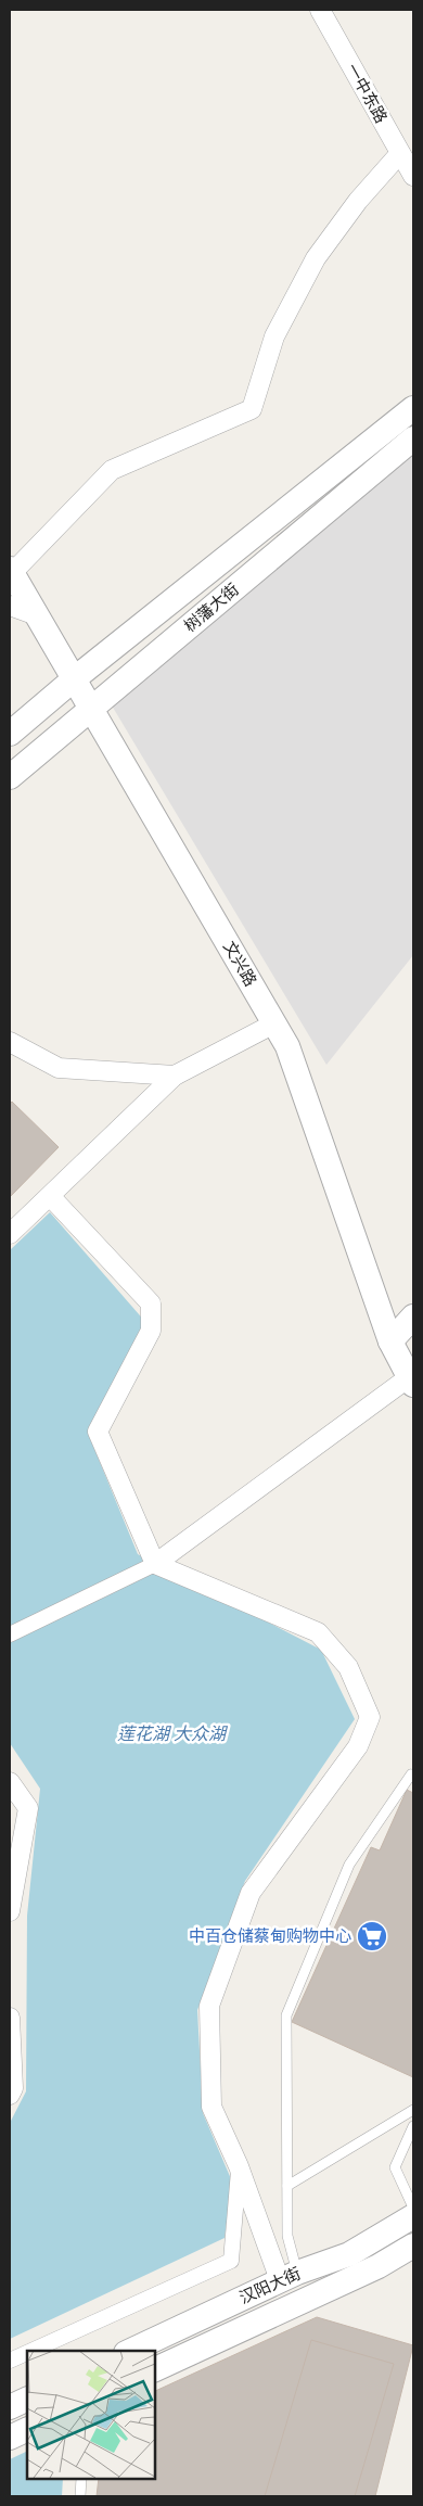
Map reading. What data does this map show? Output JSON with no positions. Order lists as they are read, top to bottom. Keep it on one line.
{"streets":{"street":["一中东路","树藩大街","文兴路","汉阳大街"]},"crossings":[["树藩大街","文兴路"]],"water":["莲花湖 大众湖"],"places":{"supermarket":["中百仓储蔡甸购物中心"]}}
